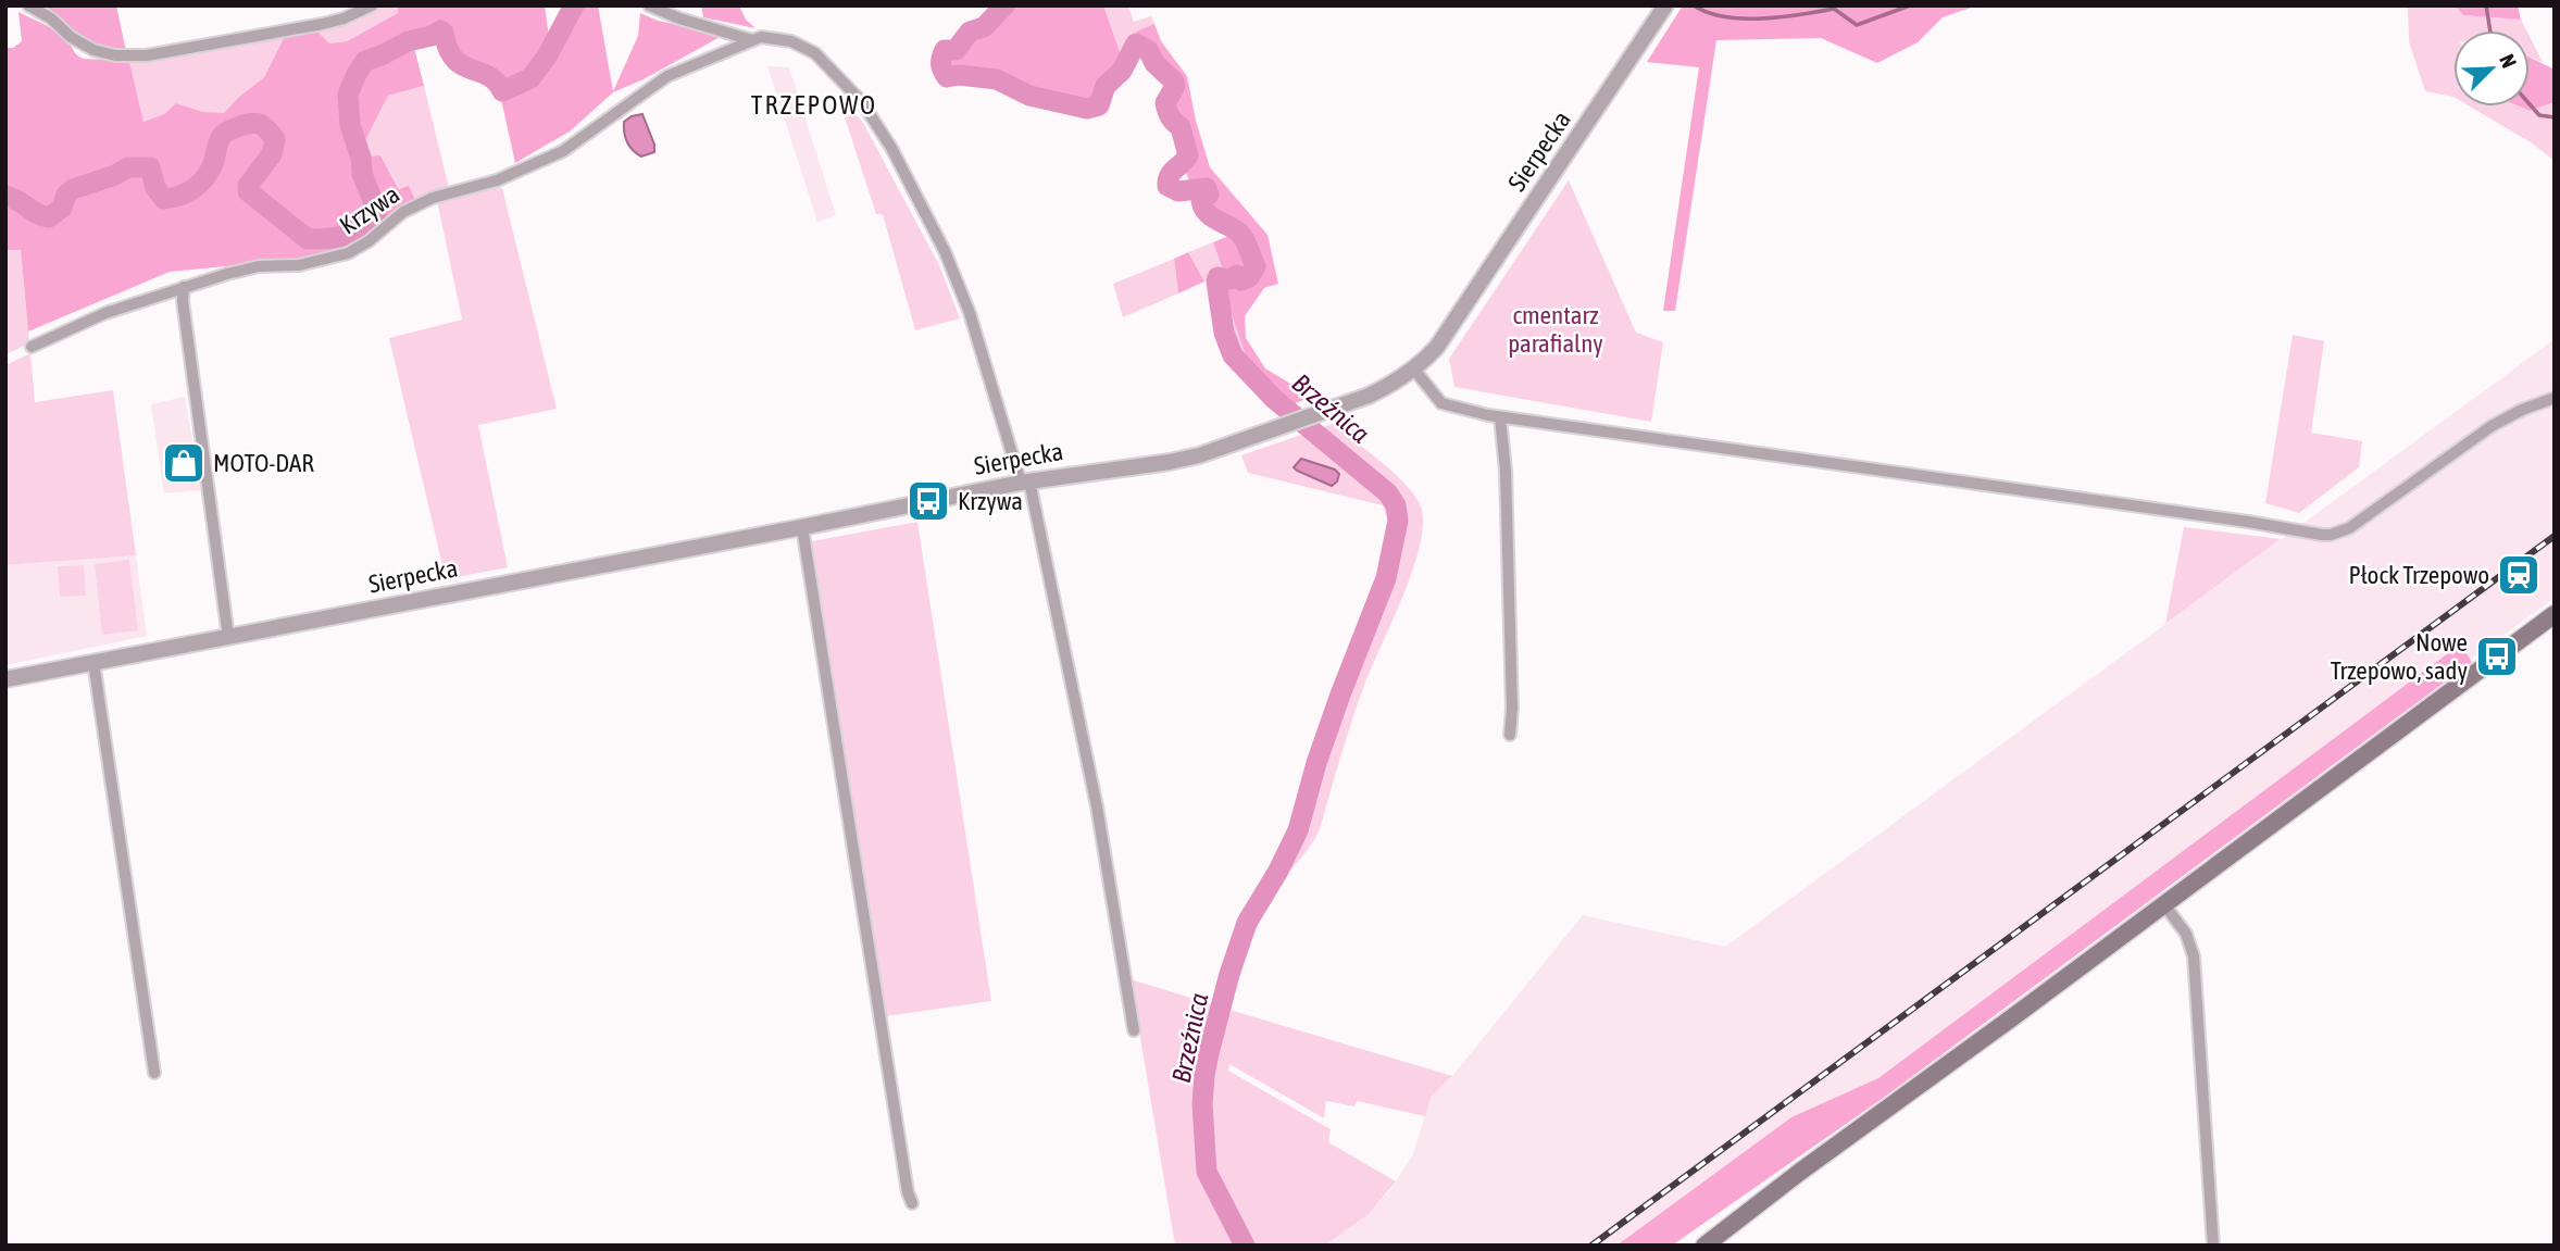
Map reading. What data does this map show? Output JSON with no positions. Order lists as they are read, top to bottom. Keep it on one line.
{"streets":{"street":["Sierpecka","Krzywa"]},"crossings":[["Sierpecka","Krzywa"]],"districts":["TRZEPOWO"],"water":["Brzeźnica"],"parks":["cmentarz parafialny"],"places":{"shop":["MOTO-DAR"],"bus stop":["Krzywa","Nowe Trzepowo, sady"],"station":["Płock Trzepowo"]},"north":"top right"}
